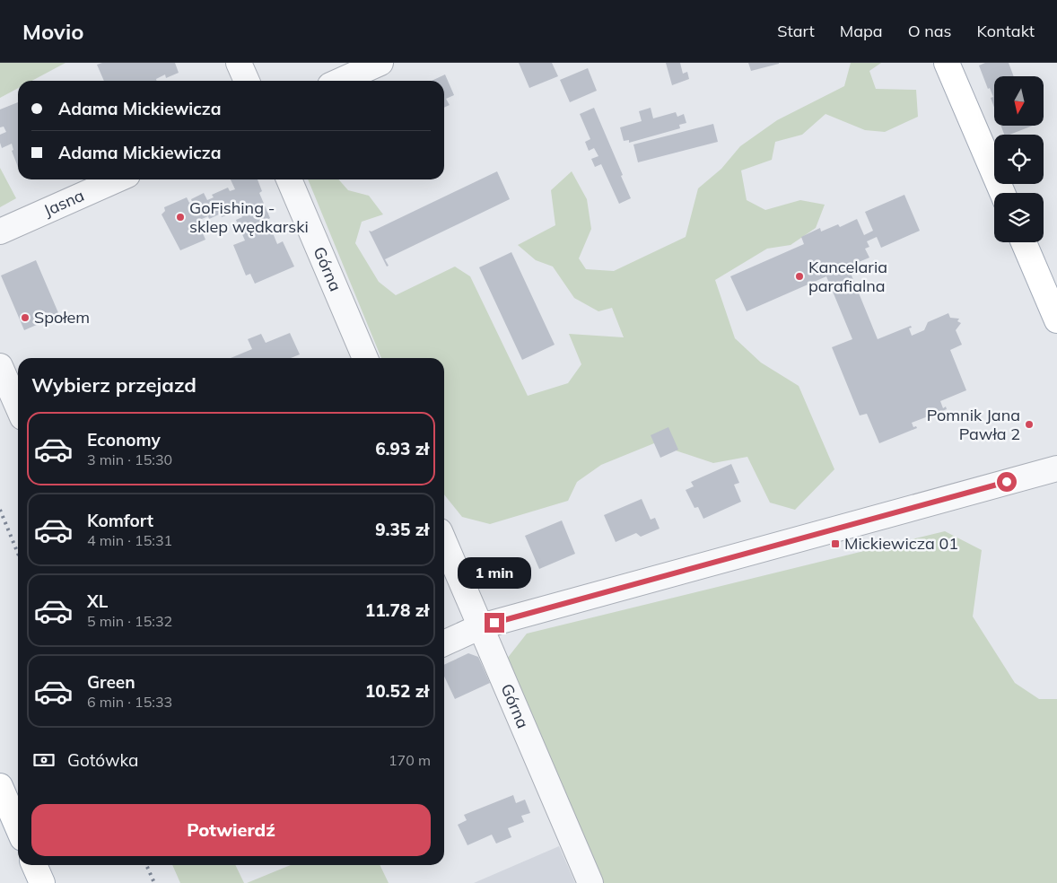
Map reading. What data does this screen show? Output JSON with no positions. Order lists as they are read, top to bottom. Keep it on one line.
{"streets":{"street":["Jasna","Górna"]},"places":{"other":["GoFishing - sklep wędkarski","Kancelaria parafialna","Społem","Pomnik Jana Pawła 2"],"transit":["Mickiewicza 01"]},"north":"bottom","page":{"header":"Movio","nav":["Start","Mapa","O nas","Kontakt"],"banner":["Adama Mickiewicza","Adama Mickiewicza"],"heading":"Wybierz przejazd","list":[{"name":"Economy","note":"3 min · 15:30","value":"6.93 zł"},{"name":"Komfort","note":"4 min · 15:31","value":"9.35 zł"},{"name":"XL","note":"5 min · 15:32","value":"11.78 zł"},{"name":"Green","note":"6 min · 15:33","value":"10.52 zł"}],"bubble":"1 min","pay":["Gotówka","170 m"],"buttons":"Potwierdź"}}
